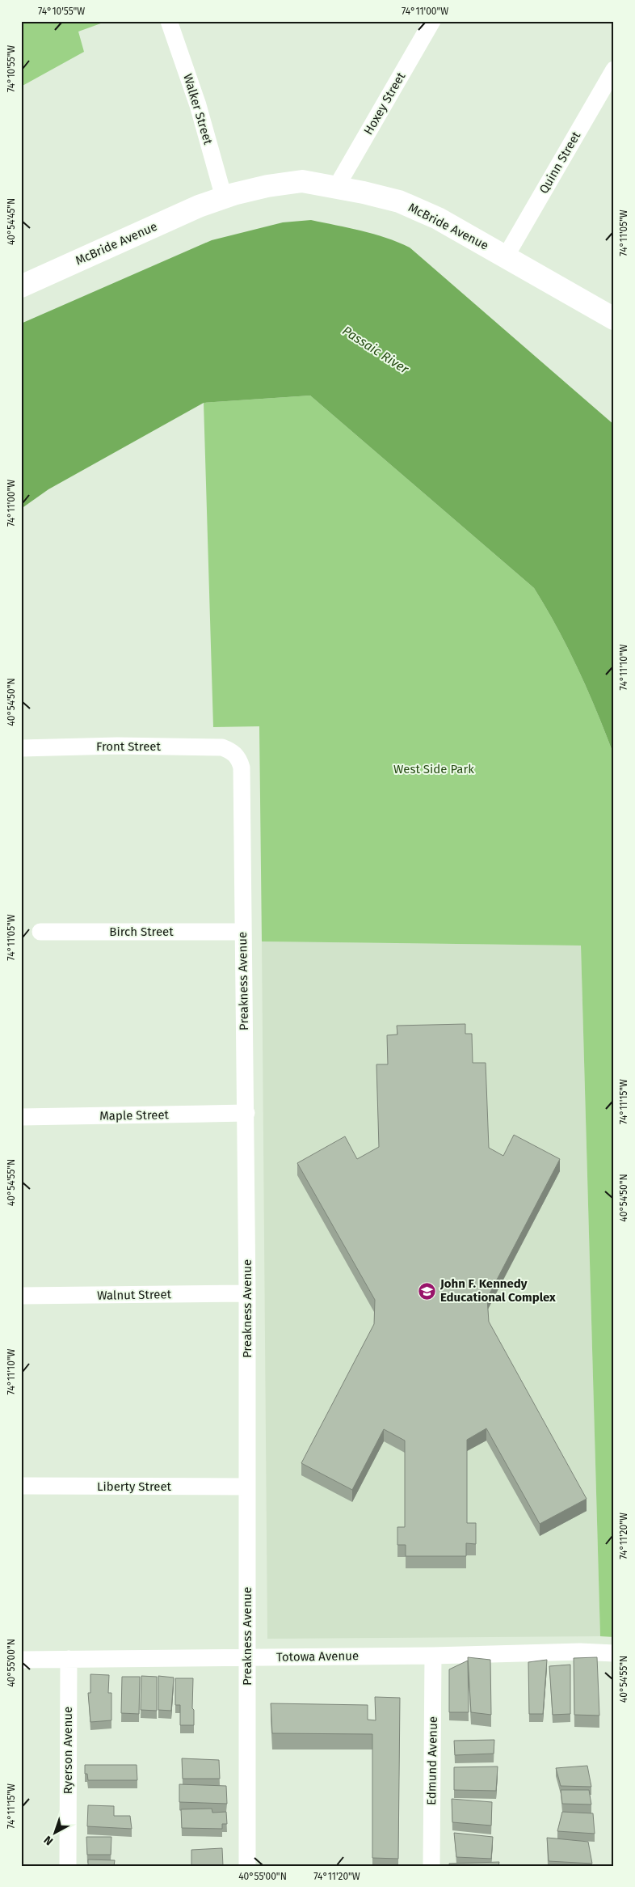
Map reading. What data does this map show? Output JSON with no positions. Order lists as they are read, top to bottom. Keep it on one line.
{"streets":{"main road":["McBride Avenue"],"street":["Hoxey Street","Walker Street","Quinn Street","Front Street","Birch Street","Preakness Avenue","Maple Street","Walnut Street","Liberty Street","Totowa Avenue","Ryerson Avenue","Edmund Avenue"]},"crossings":[["Hoxey Street","McBride Avenue"],["Walker Street","McBride Avenue"],["Quinn Street","McBride Avenue"],["Front Street","Preakness Avenue"],["Birch Street","Preakness Avenue"],["Preakness Avenue","Maple Street"],["Preakness Avenue","Walnut Street"],["Preakness Avenue","Liberty Street"],["Preakness Avenue","Totowa Avenue"],["Totowa Avenue","Ryerson Avenue"],["Totowa Avenue","Edmund Avenue"]],"water":["Passaic River"],"parks":["West Side Park"],"places":{"school or university":["John F. Kennedy Educational Complex"]},"north":"bottom left","coordinates":["74°10'55\"W","74°11'00\"W","40°54'45\"N","74°11'05\"W","74°11'10\"W","40°54'50\"N","74°11'15\"W","40°54'55\"N","74°11'20\"W","40°55'00\"N"]}
